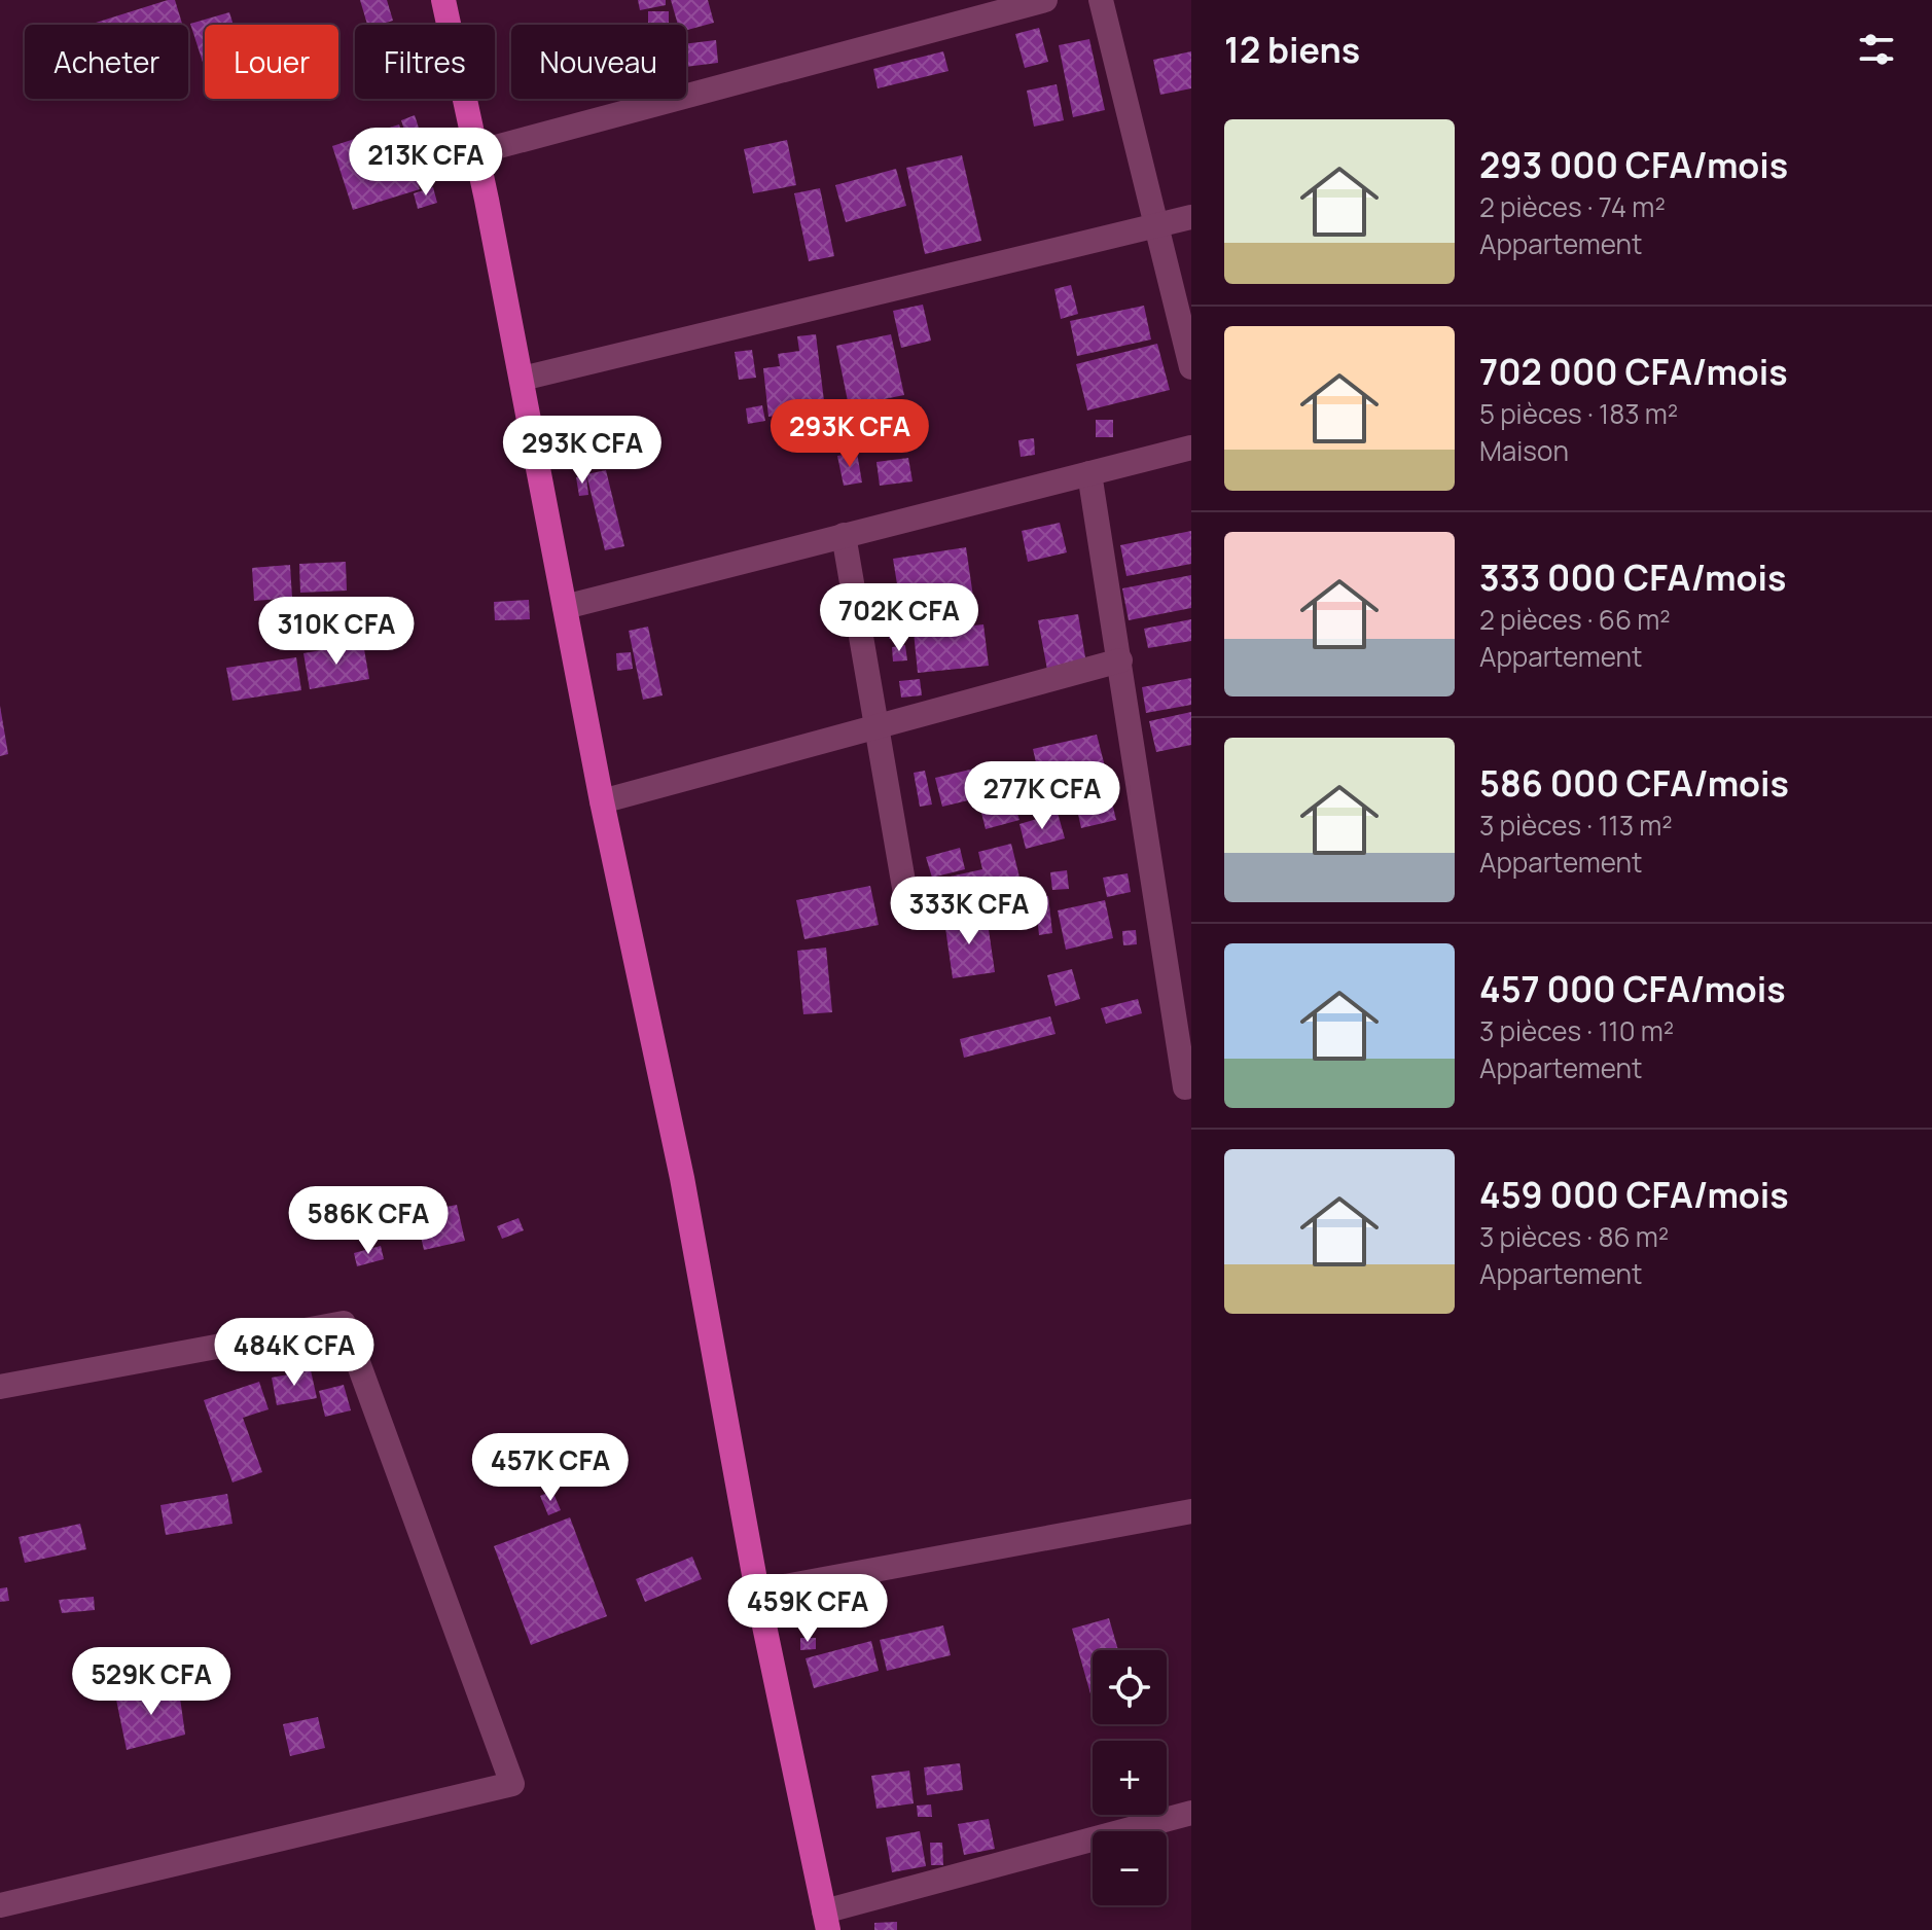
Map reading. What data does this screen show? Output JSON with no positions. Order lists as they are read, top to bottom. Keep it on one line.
{"page":{"heading":"12 biens","chip":["Acheter","Louer","Filtres","Nouveau"],"list":[{"name":"293 000 CFA/mois","note":"2 pièces · 74 m² · Appartement"},{"name":"702 000 CFA/mois","note":"5 pièces · 183 m² · Maison"},{"name":"333 000 CFA/mois","note":"2 pièces · 66 m² · Appartement"},{"name":"586 000 CFA/mois","note":"3 pièces · 113 m² · Appartement"},{"name":"457 000 CFA/mois","note":"3 pièces · 110 m² · Appartement"},{"name":"459 000 CFA/mois","note":"3 pièces · 86 m² · Appartement"}],"price":["213K CFA","293K CFA","293K CFA","702K CFA","310K CFA","277K CFA","333K CFA","586K CFA","484K CFA","457K CFA","459K CFA","529K CFA"],"map_buttons":["+","−"]}}
